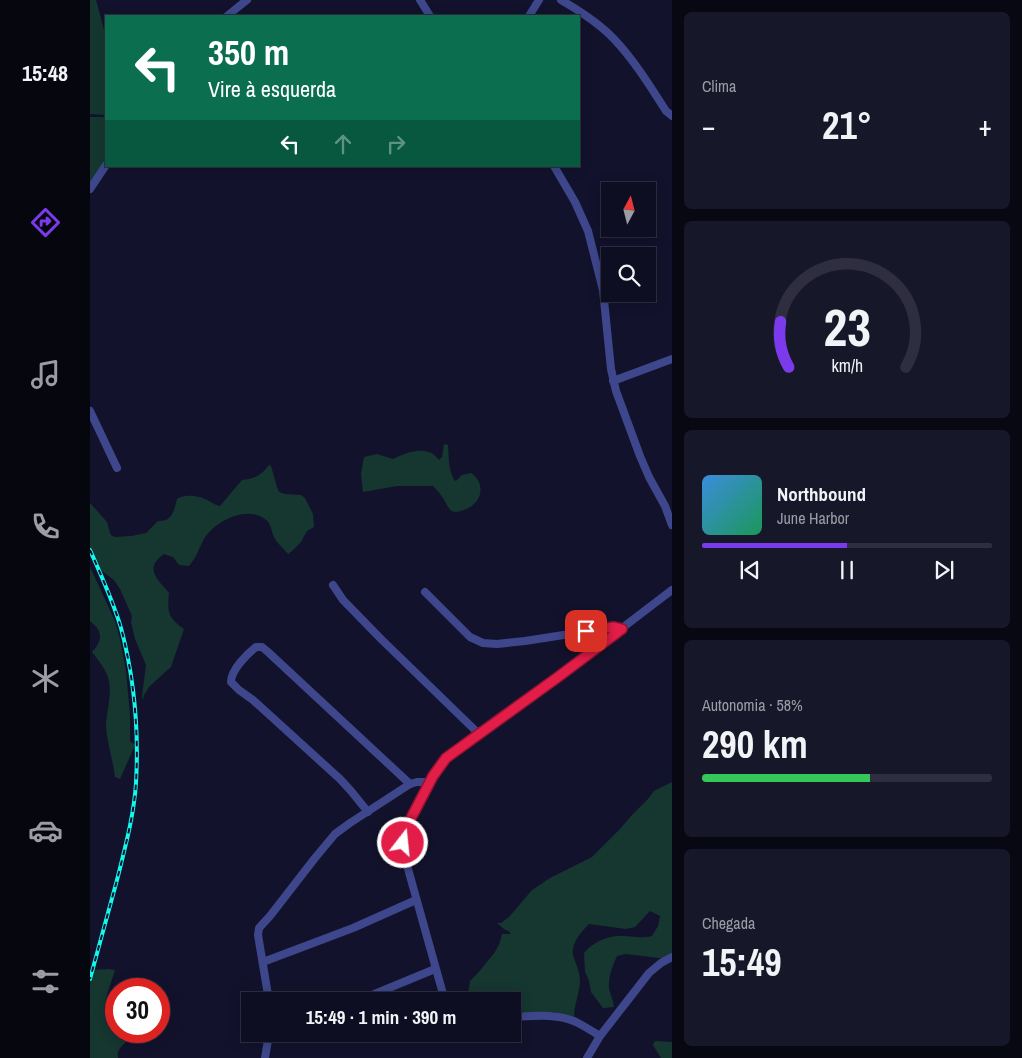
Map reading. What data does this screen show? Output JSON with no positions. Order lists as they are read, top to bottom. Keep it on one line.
{"north":"top","page":{"tabs":"15:48","tile":["Clima",["Autonomia · 58%","290 km"],["Chegada","15:49"]],"turn":["350 m","Vire à esquerda"],"heat":["−","21°","+"],"song":["Northbound","June Harbor"],"limit":"30","trip":"15:49 · 1 min · 390 m","gauge":["23","km/h"]}}
